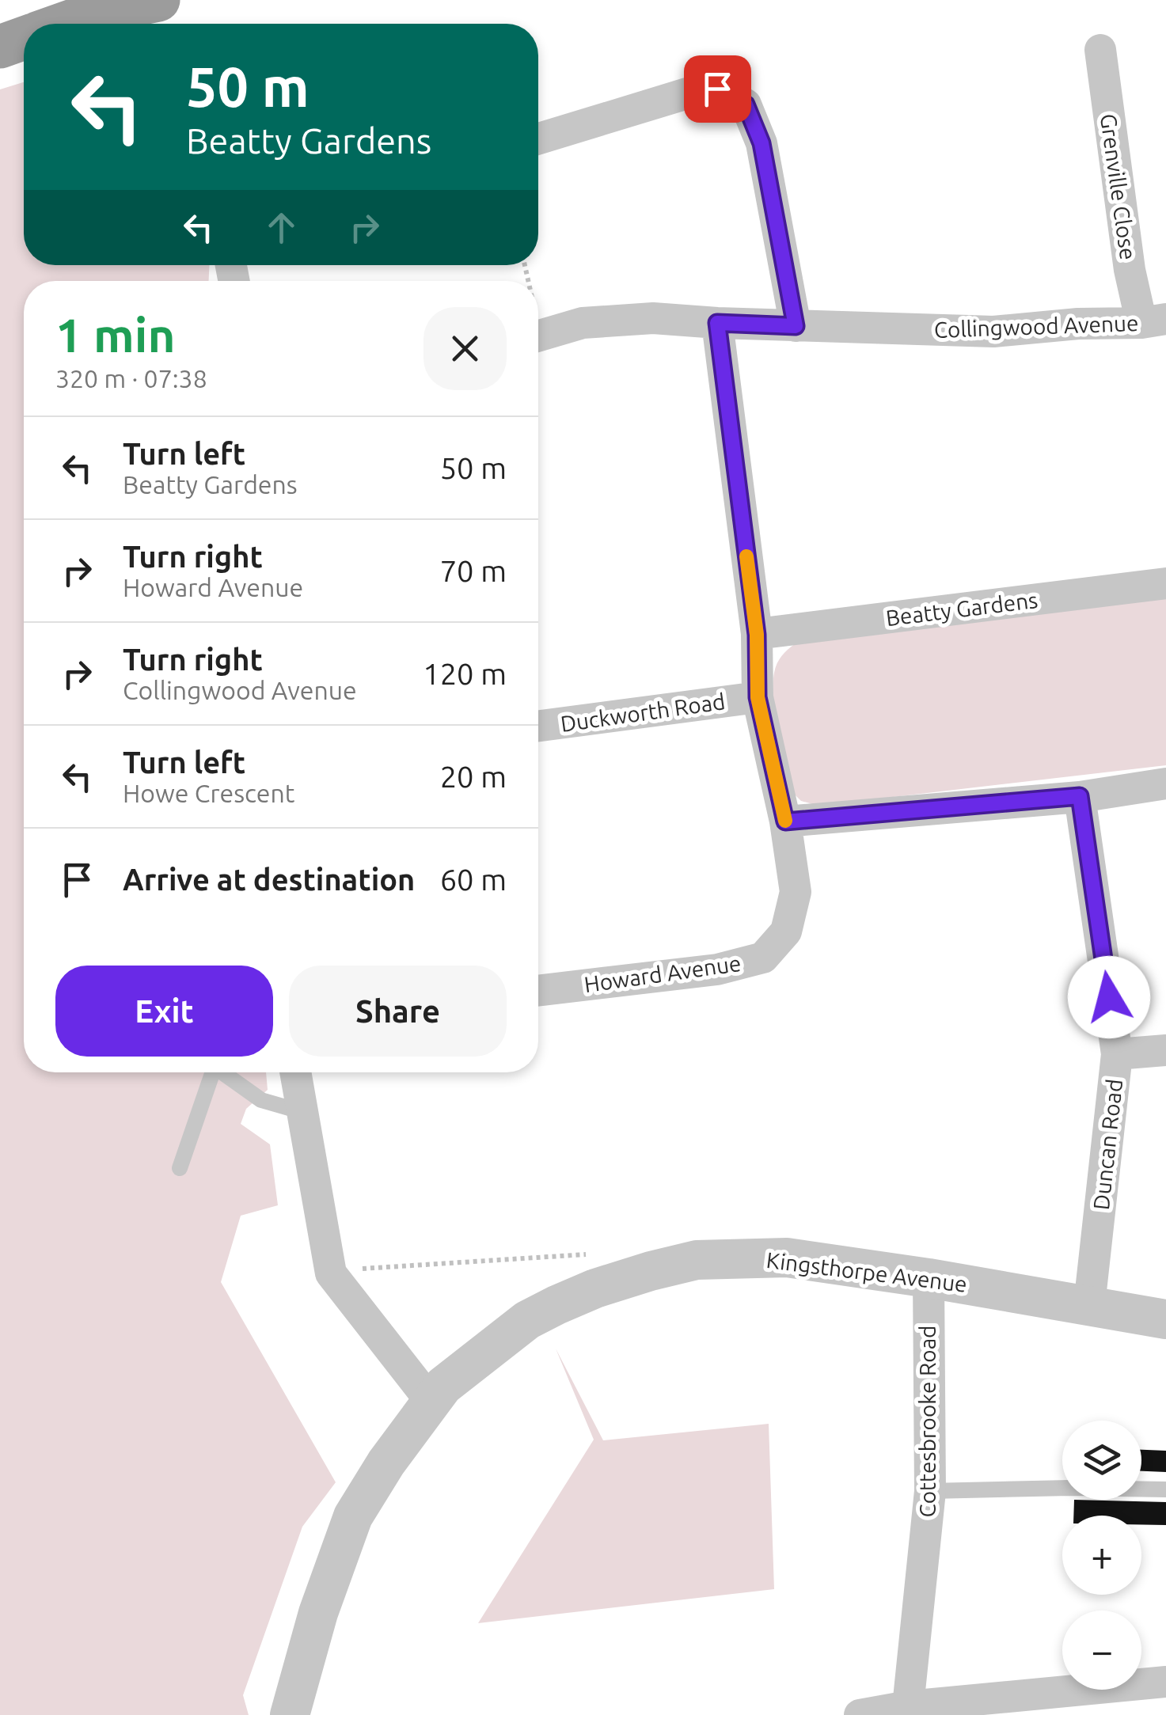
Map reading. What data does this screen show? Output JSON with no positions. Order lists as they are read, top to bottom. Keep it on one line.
{"streets":{"street":["Grenville Close","Collingwood Avenue","Beatty Gardens","Duckworth Road","Howard Avenue","Duncan Road","Kingsthorpe Avenue","Cottesbrooke Road"]},"crossings":[["Grenville Close","Collingwood Avenue"],["Collingwood Avenue","Howard Avenue"],["Beatty Gardens","Howard Avenue"],["Duckworth Road","Howard Avenue"],["Duncan Road","Kingsthorpe Avenue"],["Kingsthorpe Avenue","Cottesbrooke Road"]],"page":{"turn":["50 m","Beatty Gardens"],"heading":["1 min","320 m · 07:38"],"list":[{"name":"Turn left","note":"Beatty Gardens","value":"50 m"},{"name":"Turn right","note":"Howard Avenue","value":"70 m"},{"name":"Turn right","note":"Collingwood Avenue","value":"120 m"},{"name":"Turn left","note":"Howe Crescent","value":"20 m"},{"name":"Arrive at destination","value":"60 m"}],"buttons":["Exit","Share"],"map_buttons":["+","−"]}}
